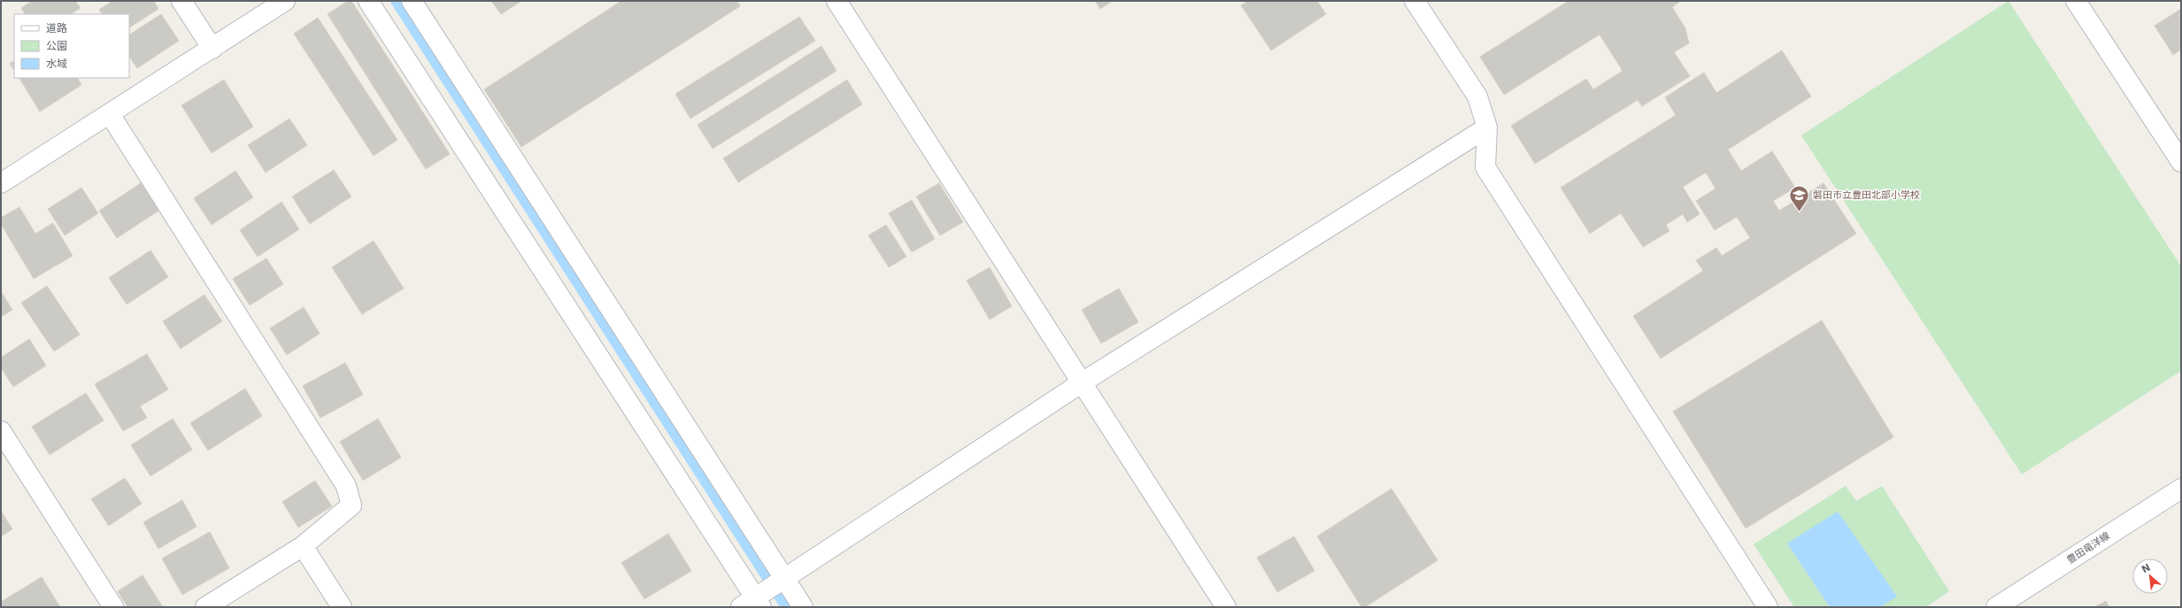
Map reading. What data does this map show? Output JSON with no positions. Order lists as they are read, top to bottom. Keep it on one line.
{"streets":{"street":["豊田竜洋線"]},"places":{"school or university":["磐田市立豊田北部小学校"]},"legend":["道路","公園","水域"],"north":"top left"}
